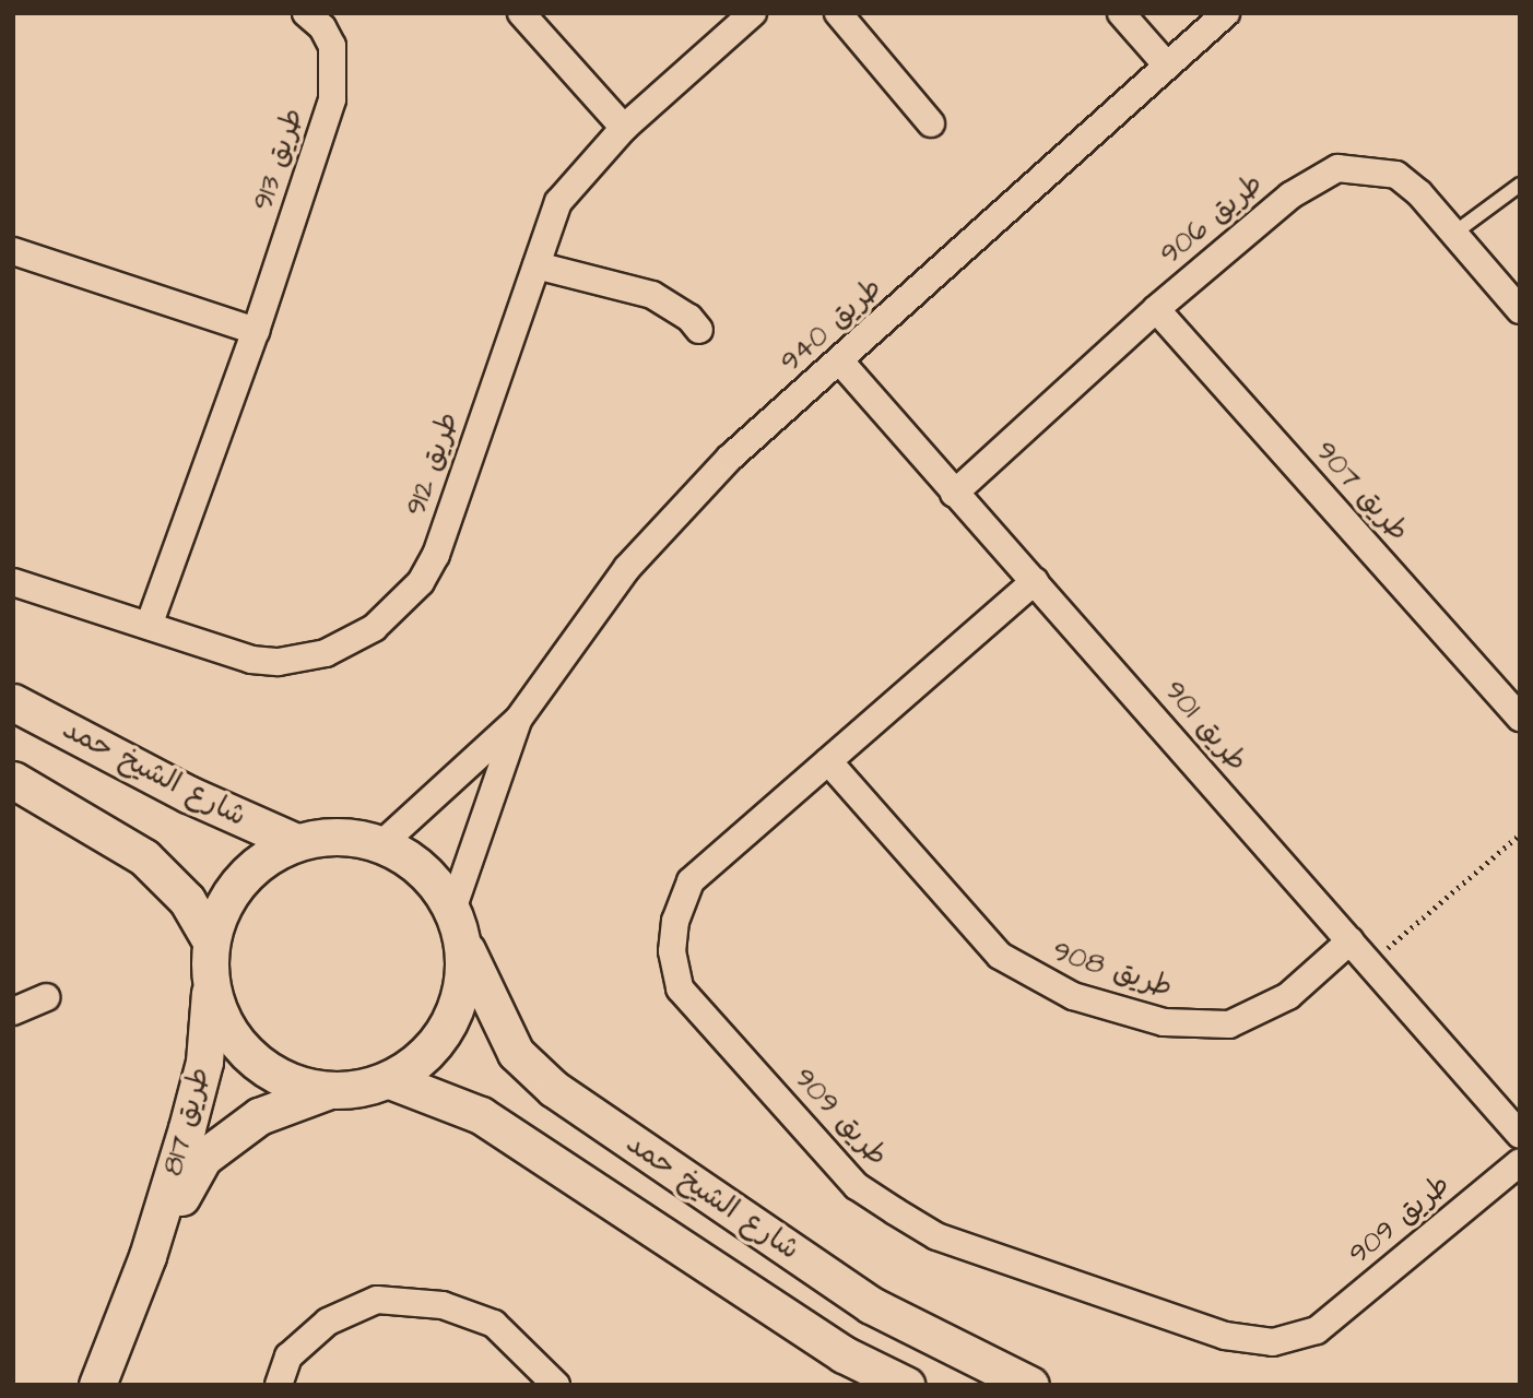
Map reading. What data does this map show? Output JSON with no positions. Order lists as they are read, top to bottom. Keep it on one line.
{"streets":{"street":["طريق 913","طريق 906","طريق 940","طريق 912","طريق 907","طريق 901","شارع الشيخ حمد","طريق 908","طريق 909","طريق 817"]},"crossings":[["طريق 913","طريق 912"],["طريق 906","طريق 907"],["طريق 906","طريق 901"],["طريق 940","طريق 901"],["طريق 940","شارع الشيخ حمد"],["طريق 940","طريق 817"],["طريق 901","طريق 908"],["طريق 901","طريق 909"],["شارع الشيخ حمد","طريق 817"],["طريق 908","طريق 909"]]}
